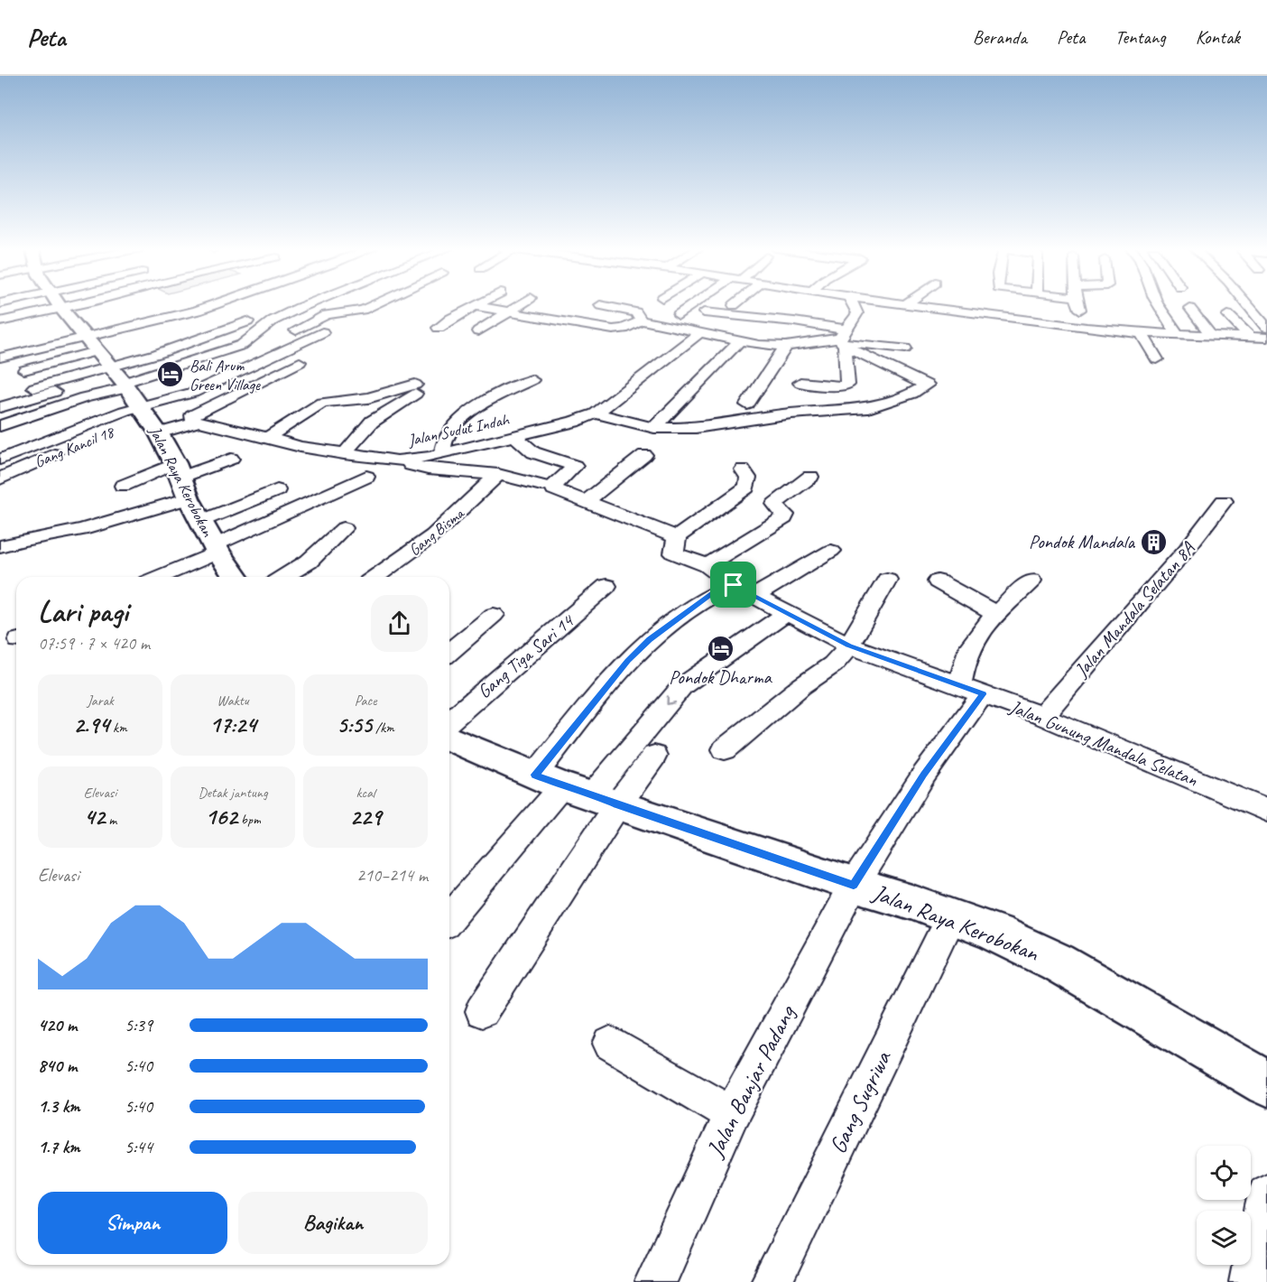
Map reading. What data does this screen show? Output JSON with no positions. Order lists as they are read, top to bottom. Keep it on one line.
{"streets":{"main road":["Jalan Raya Kerobokan"],"street":["Jalan Sudut Indah","Gang Kancil 18","Gang Bisma","Jalan Mandala Selatan 8A","Gang Tiga Sari 14","Jalan Gunung Mandala Selatan","Jalan Banjar Padang","Gang Sugriwa"]},"crossings":[["Gang Kancil 18","Jalan Raya Kerobokan"],["Jalan Raya Kerobokan","Jalan Banjar Padang"],["Jalan Mandala Selatan 8A","Jalan Gunung Mandala Selatan"],["Jalan Gunung Mandala Selatan","Jalan Banjar Padang"]],"places":{"hotel":["Bali Arum Green Village","Pondok Dharma"],"building":["Pondok Mandala"]},"page":{"header":"Peta","nav":["Beranda","Peta","Tentang","Kontak"],"heading":["Lari pagi","07:59 · 7 × 420 m"],"stats":[["Jarak","2.94 km"],["Waktu","17:24"],["Pace","5:55 /km"],["Elevasi","42 m"],["Detak jantung","162 bpm"],["kcal","229"]],"chart":["Elevasi","210–214 m"],"list":[{"name":"420 m","note":"5:39"},{"name":"840 m","note":"5:40"},{"name":"1.3 km","note":"5:40"},{"name":"1.7 km","note":"5:44"}],"buttons":["Simpan","Bagikan"]}}
